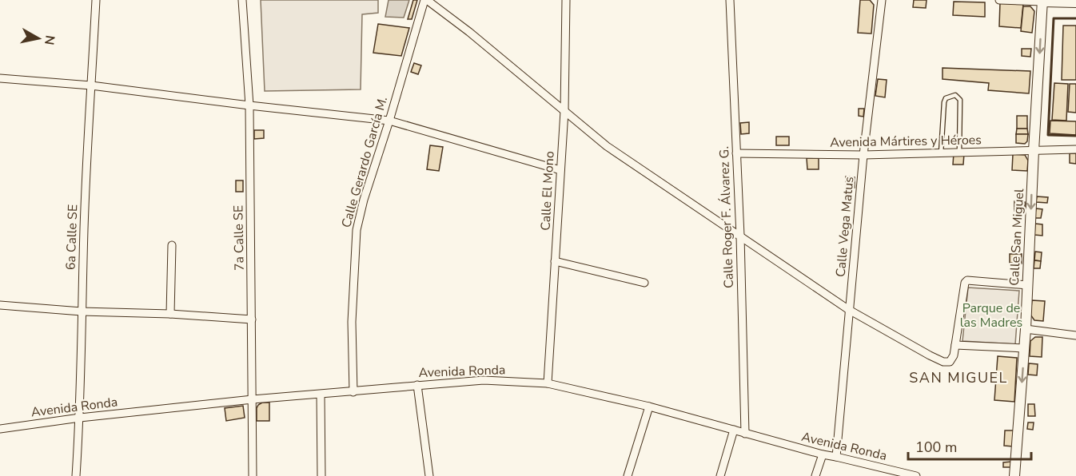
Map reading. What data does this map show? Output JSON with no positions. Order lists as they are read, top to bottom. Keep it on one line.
{"streets":{"street":["Avenida Mártires y Héroes","Calle Gerardo García M.","Calle El Mono","Calle Roger F. Álvarez G.","Calle Vega Matus","6a Calle SE","Calle San Miguel","7a Calle SE","Avenida Ronda"]},"crossings":[["Avenida Mártires y Héroes","Calle Roger F. Álvarez G."],["Avenida Mártires y Héroes","Calle Vega Matus"],["Avenida Mártires y Héroes","Calle San Miguel"],["Calle Gerardo García M.","Avenida Ronda"],["Calle El Mono","Avenida Ronda"],["Calle Roger F. Álvarez G.","Avenida Ronda"],["Calle Vega Matus","Avenida Ronda"],["6a Calle SE","Avenida Ronda"],["7a Calle SE","Avenida Ronda"]],"one_way":["Calle San Miguel"],"districts":["SAN MIGUEL"],"parks":["Parque de las Madres"],"scale_bar":"100 m","north":"right"}
